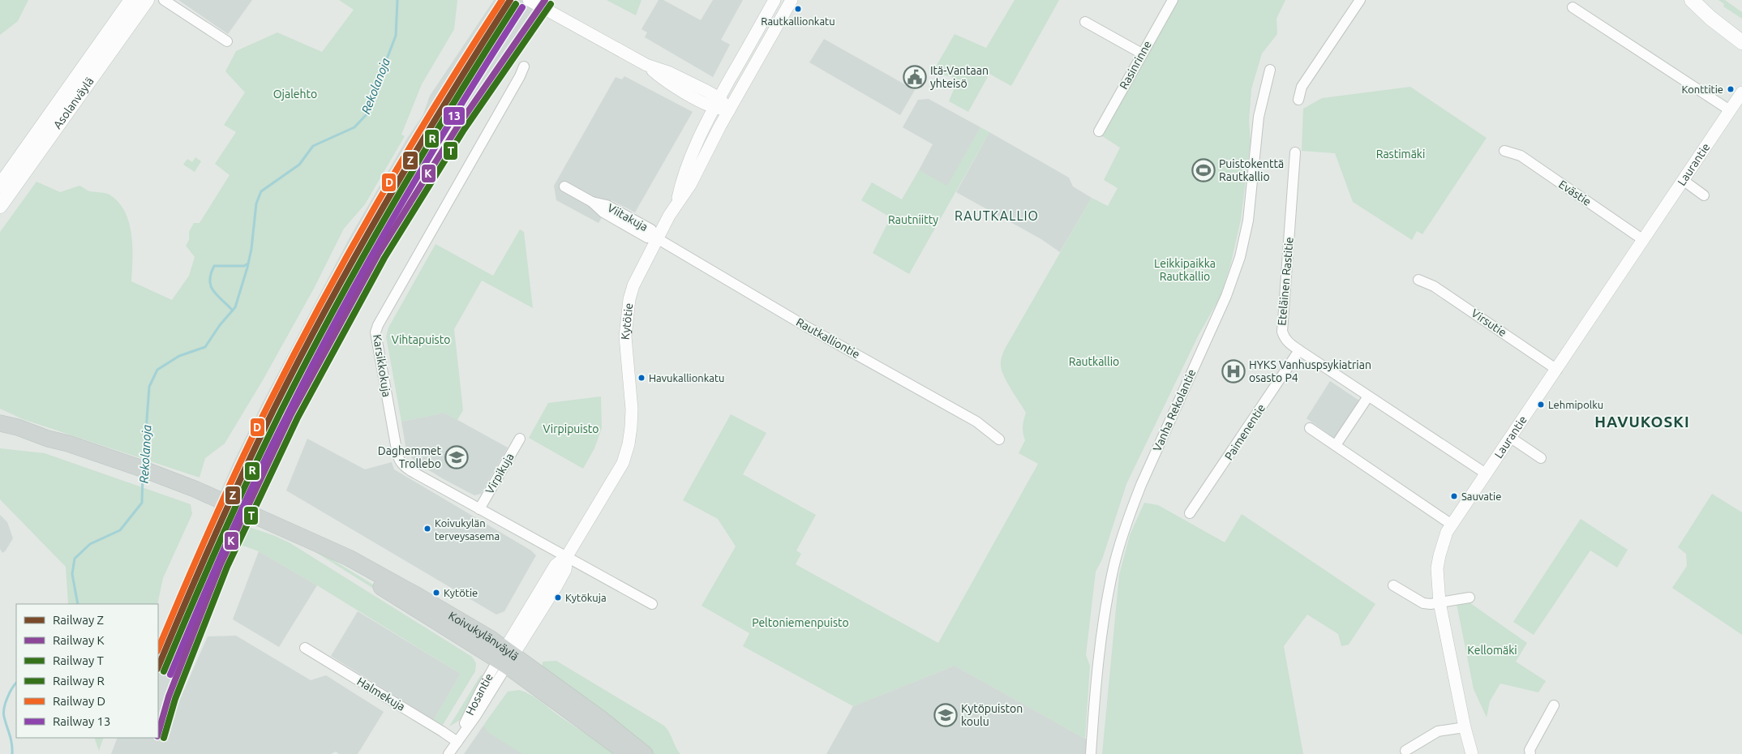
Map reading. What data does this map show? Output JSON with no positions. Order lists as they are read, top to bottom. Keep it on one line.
{"streets":{"main road":["Asolanväylä","Koivukylänväylä"],"street":["Rasinrinne","Laurantie","Evästie","Viitakuja","Eteläinen Rastitie","Kytötie","Virsutie","Rautkalliontie","Karsikkokuja","Vanha Rekolantie","Paimenentie","Virpikuja","Halmekuja","Hosantie"]},"crossings":[["Laurantie","Evästie"],["Laurantie","Eteläinen Rastitie"],["Laurantie","Virsutie"],["Viitakuja","Kytötie"],["Viitakuja","Rautkalliontie"],["Eteläinen Rastitie","Paimenentie"],["Kytötie","Rautkalliontie"],["Kytötie","Karsikkokuja"],["Kytötie","Koivukylänväylä"],["Kytötie","Hosantie"],["Karsikkokuja","Virpikuja"],["Koivukylänväylä","Hosantie"],["Halmekuja","Hosantie"]],"districts":["RAUTKALLIO","HAVUKOSKI"],"water":["Rekolanoja"],"parks":["Ojalehto","Rastimäki","Rautniitty","Leikkipaikka Rautkallio","Vihtapuisto","Rautkallio","Virpipuisto","Peltoniemenpuisto","Kellomäki"],"places":{"other":["Rautkallionkatu","Konttitie","Havukallionkatu","Lehmipolku","Sauvatie","Koivukylän terveysasema","Kytötie","Kytökuja"],"public building":["Itä-Vantaan yhteisö"],"sports":["Puistokenttä Rautkallio"],"hospital":["HYKS Vanhuspsykiatrian osasto P4"],"school or university":["Daghemmet Trollebo","Kytöpuiston koulu"]},"lines":["rail line Z","rail line K","rail line D","rail line T","rail line R","rail line 13"],"legend":["Railway Z","Railway K","Railway T","Railway R","Railway D","Railway 13"]}
